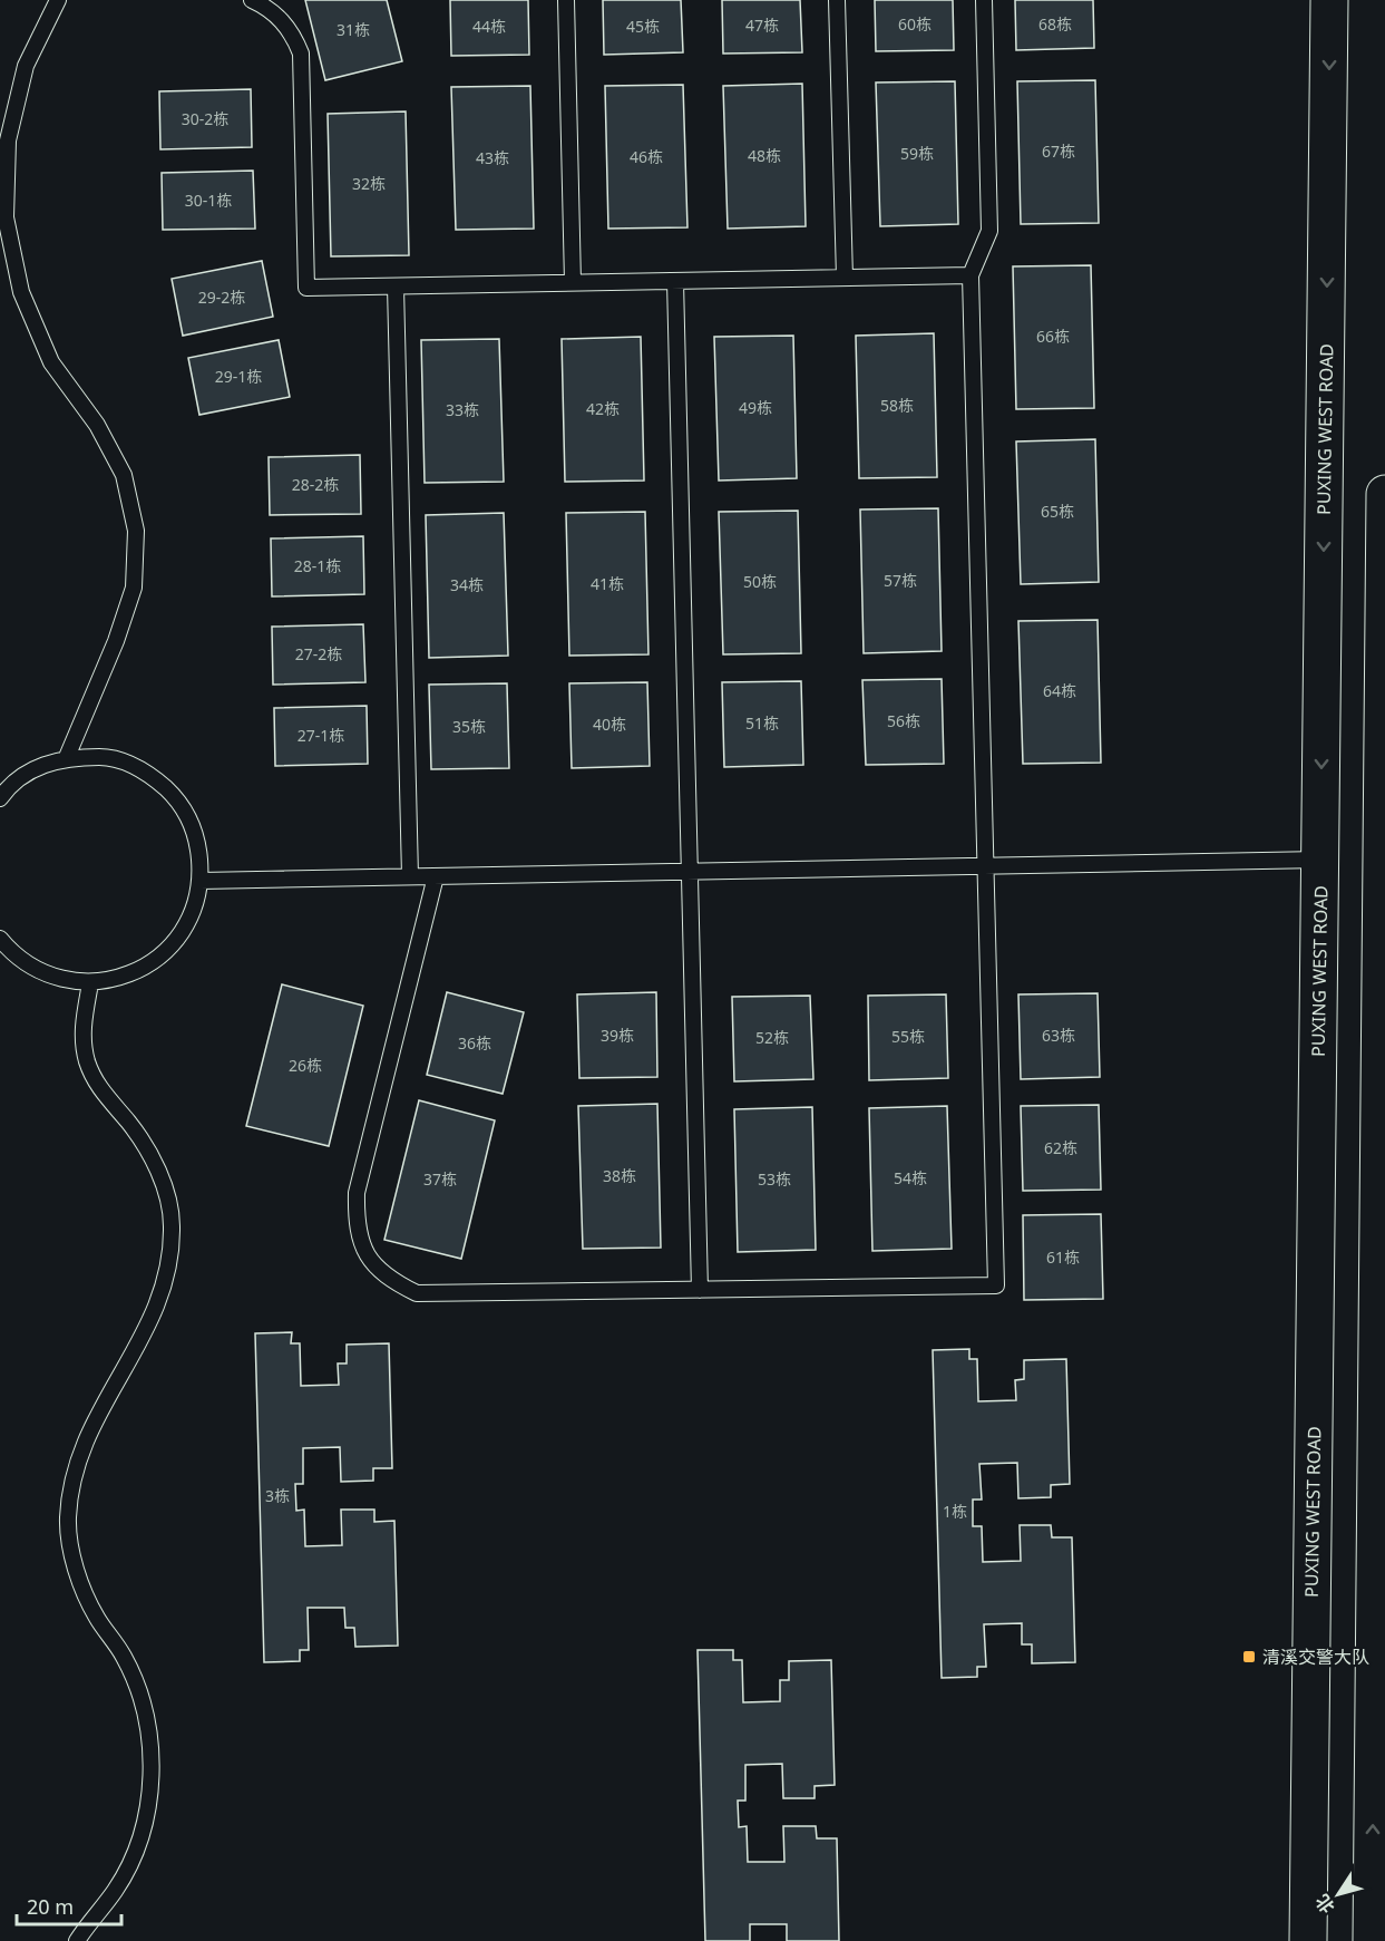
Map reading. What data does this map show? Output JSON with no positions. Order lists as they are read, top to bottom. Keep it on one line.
{"streets":{"highway":["PUXING WEST ROAD"]},"places":{"transit":["清溪交警大队"]},"house_numbers":["60栋","68栋","47栋","44栋","45栋","31栋","30-2栋","67栋","59栋","48栋","46栋","43栋","32栋","30-1栋","29-2栋","66栋","29-1栋","58栋","49栋","42栋","33栋","28-2栋","65栋","28-1栋","57栋","50栋","41栋","34栋","27-2栋","64栋","56栋","51栋","40栋","35栋","27-1栋","39栋","63栋","55栋","52栋","36栋","26栋","62栋","38栋","54栋","37栋","53栋","61栋","3栋","1栋"],"scale_bar":"20 m","north":"bottom left"}
